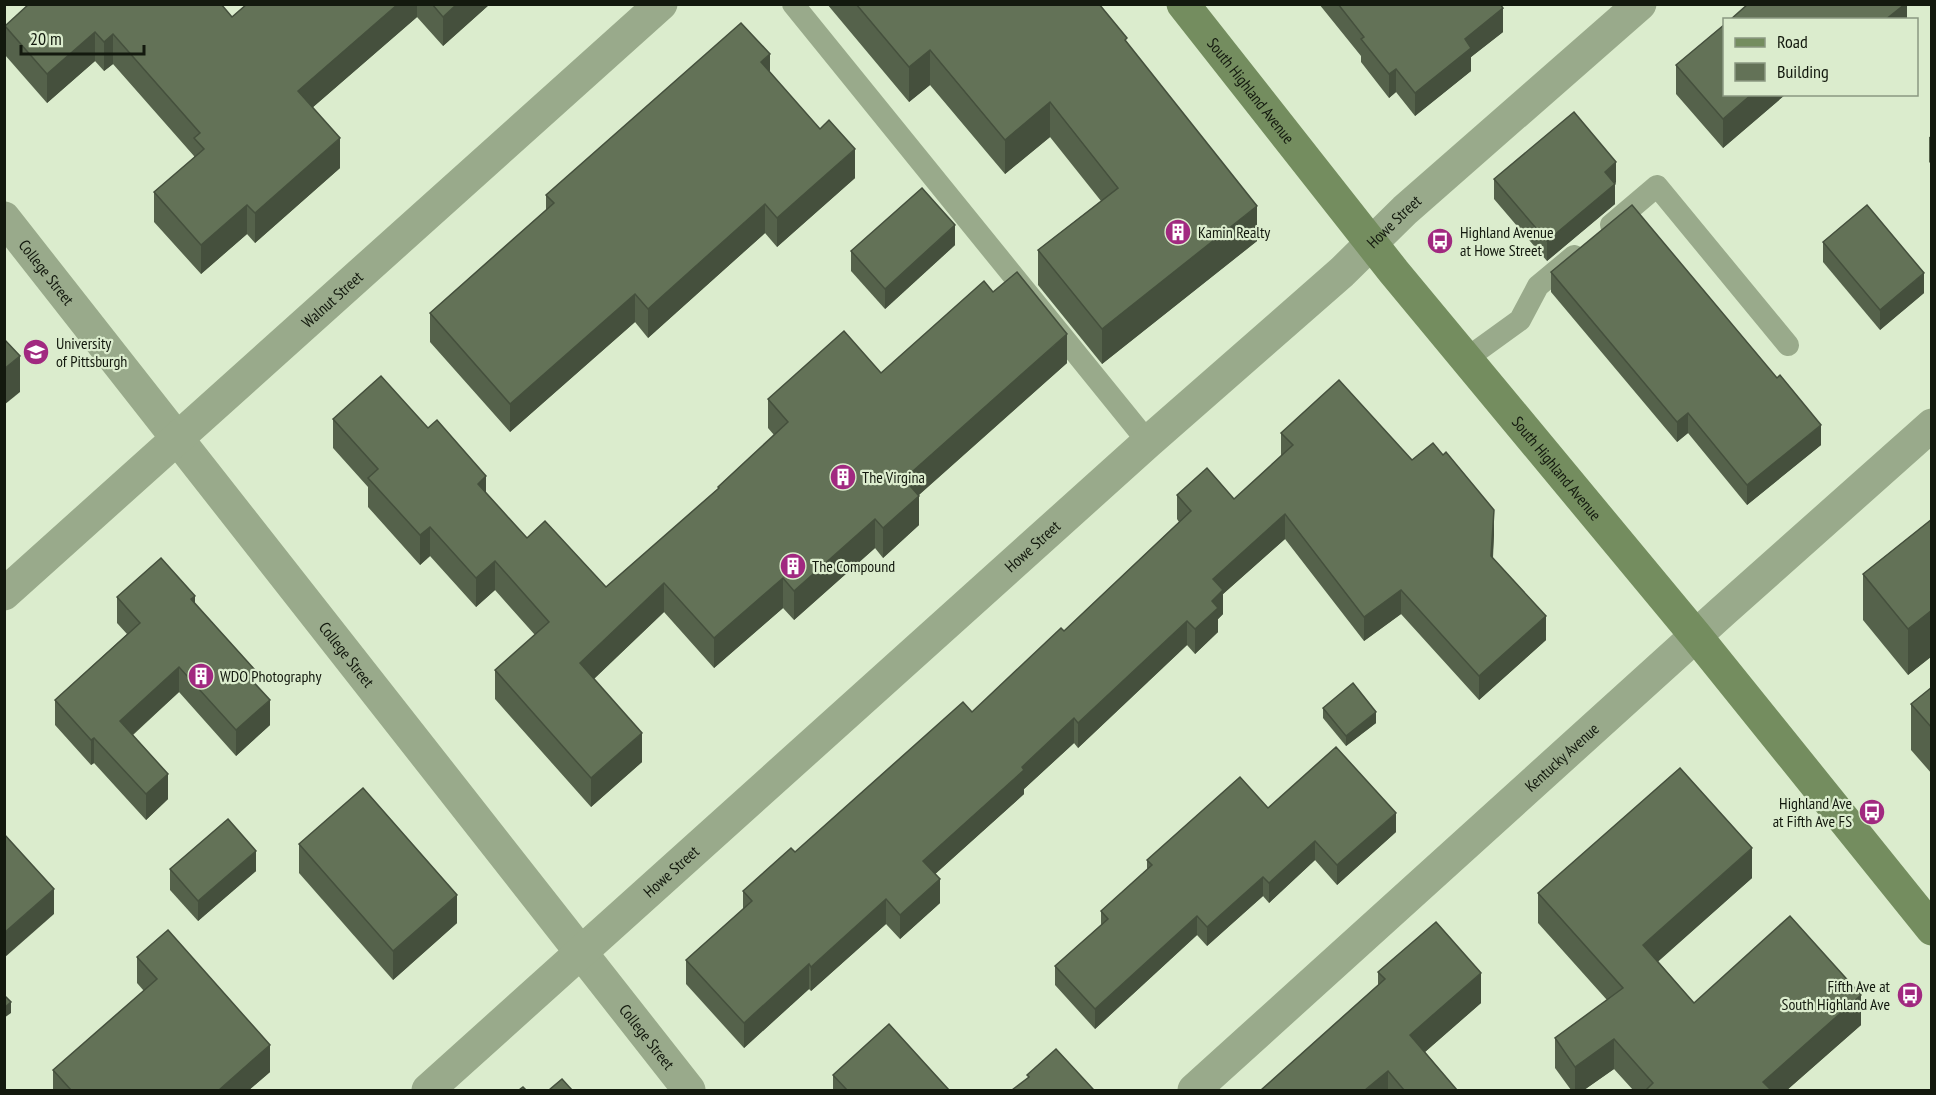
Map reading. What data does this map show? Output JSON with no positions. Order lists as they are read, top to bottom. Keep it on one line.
{"streets":{"main road":["South Highland Avenue"],"street":["Howe Street","College Street","Walnut Street","Kentucky Avenue"]},"crossings":[["South Highland Avenue","Howe Street"],["South Highland Avenue","Kentucky Avenue"],["Howe Street","College Street"],["College Street","Walnut Street"]],"places":{"building":["Kamin Realty","The Virgina","The Compound","WDO Photography"],"bus stop":["Highland Avenue at Howe Street","Highland Ave at Fifth Ave FS","Fifth Ave at South Highland Ave"],"school or university":["University of Pittsburgh"]},"legend":["Road","Building"],"scale_bar":"20 m"}
